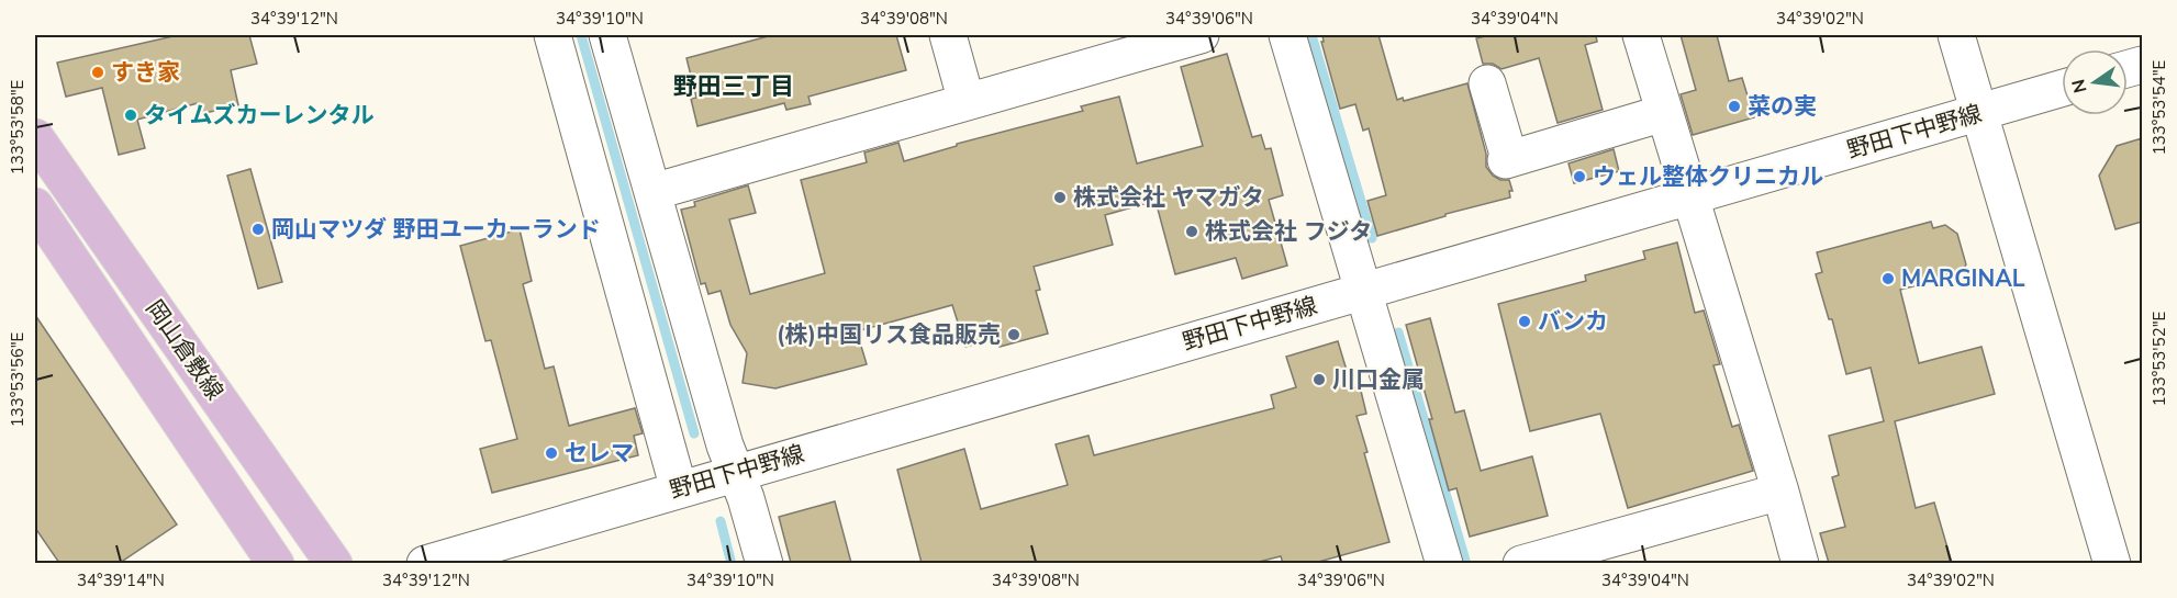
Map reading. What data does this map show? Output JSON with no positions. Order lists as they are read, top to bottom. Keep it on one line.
{"streets":{"main road":["岡山倉敷線"],"street":["野田下中野線"]},"districts":["野田三丁目"],"places":["すき家","菜の実","タイムズカーレンタル","ウェル整体クリニカル","株式会社 ヤマガタ","岡山マツダ 野田ユーカーランド","株式会社 フジタ","MARGINAL","バンカ","(株)中国リス食品販売","川口金属","セレマ"],"north":"left","coordinates":["34°39'12\"N","34°39'10\"N","34°39'08\"N","34°39'06\"N","34°39'04\"N","34°39'02\"N","133°53'54\"E","133°53'58\"E","133°53'52\"E","133°53'56\"E","34°39'14\"N"]}
